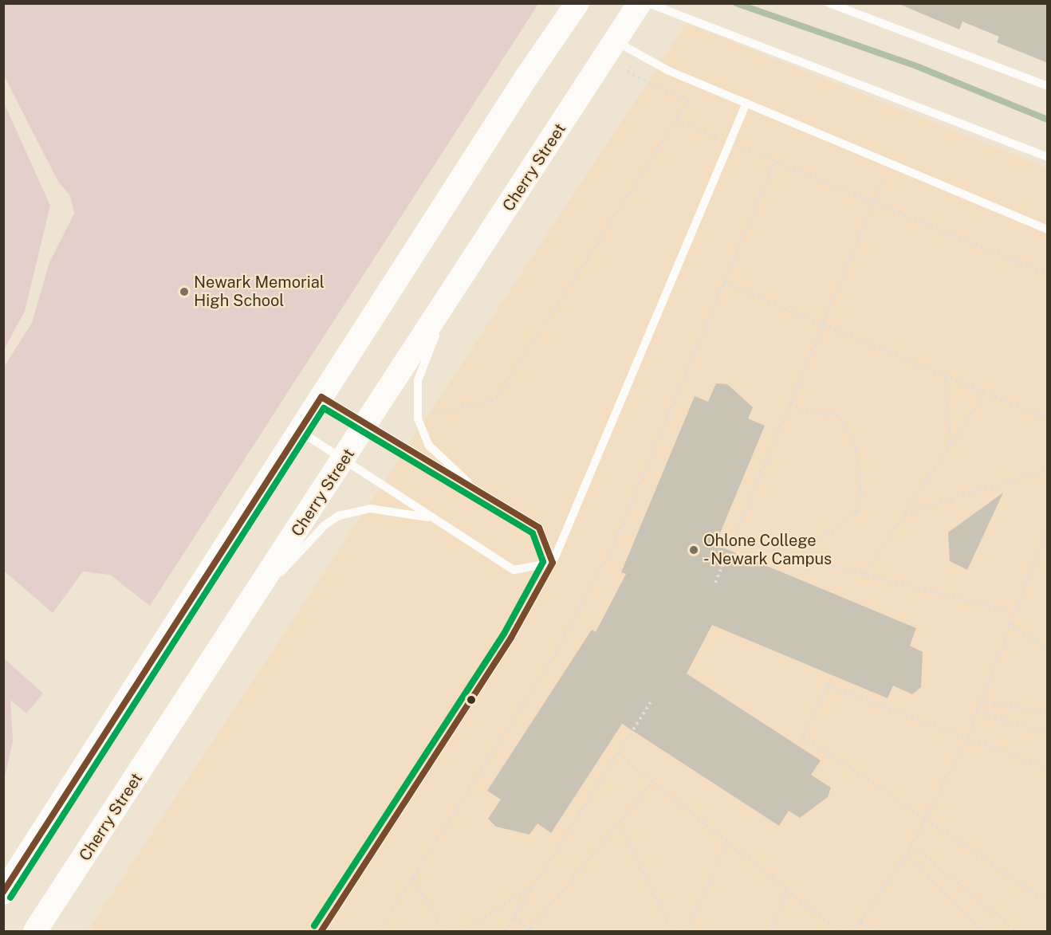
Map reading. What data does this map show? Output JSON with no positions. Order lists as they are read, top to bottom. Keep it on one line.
{"streets":{"main road":["Cherry Street"]},"places":["Newark Memorial High School","Ohlone College - Newark Campus"]}
